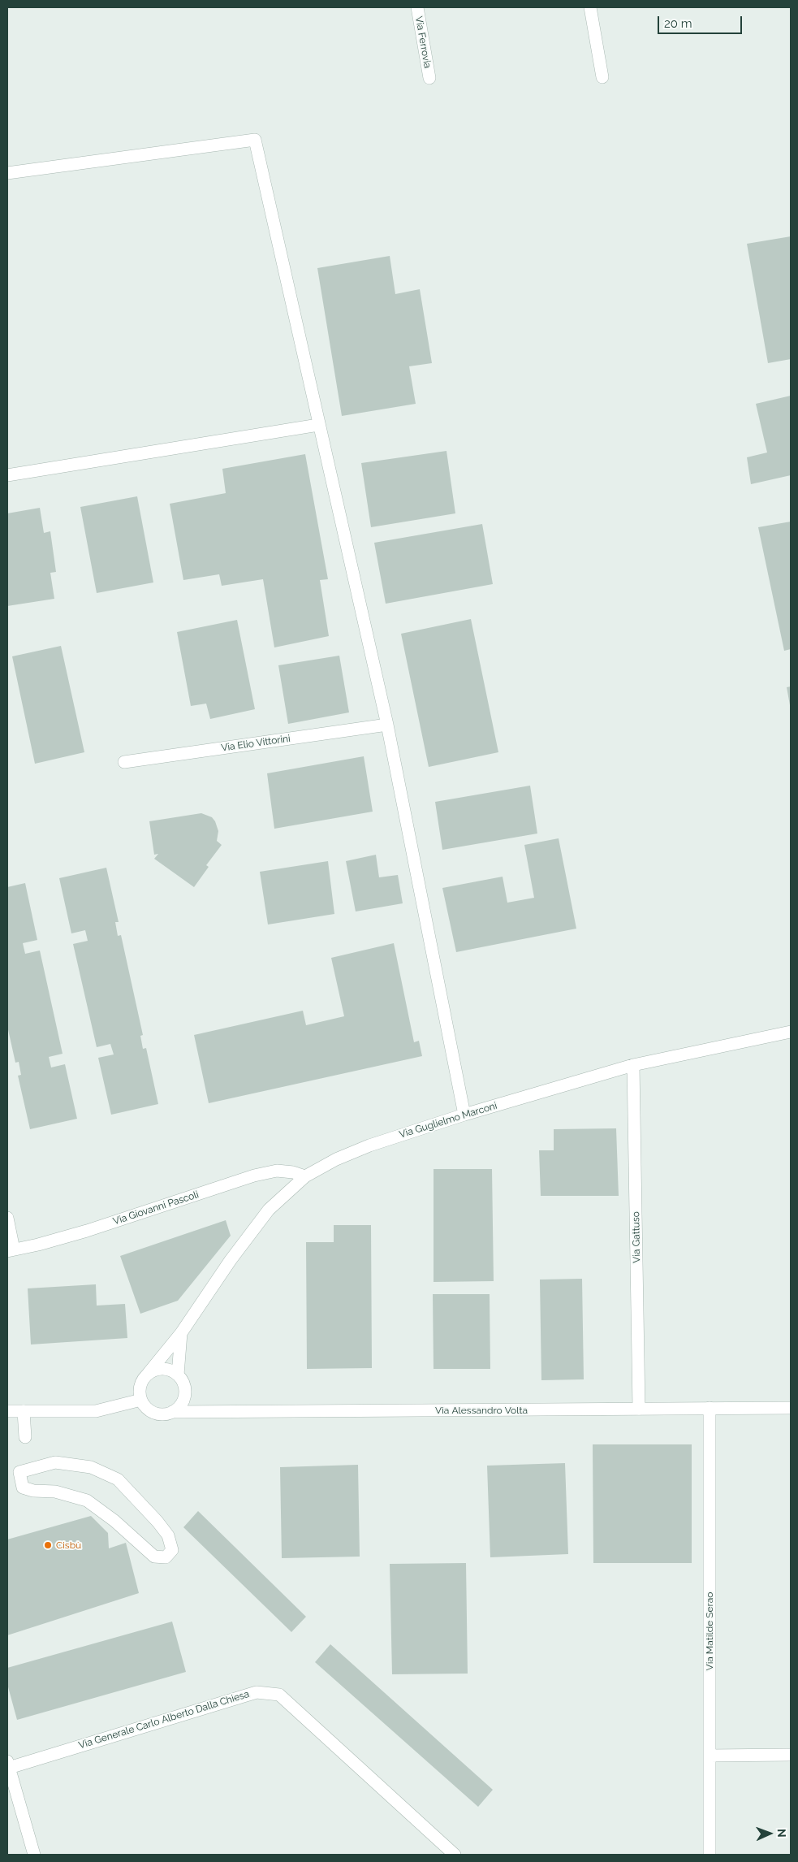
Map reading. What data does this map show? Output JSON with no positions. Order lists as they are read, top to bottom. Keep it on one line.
{"streets":{"street":["Via Ferrovia","Via Elio Vittorini","Via Guglielmo Marconi","Via Giovanni Pascoli","Via Gattuso","Via Alessandro Volta","Via Matilde Serao","Via Generale Carlo Alberto Dalla Chiesa"]},"crossings":[["Via Guglielmo Marconi","Via Giovanni Pascoli"],["Via Guglielmo Marconi","Via Gattuso"],["Via Guglielmo Marconi","Via Alessandro Volta"],["Via Gattuso","Via Alessandro Volta"],["Via Alessandro Volta","Via Matilde Serao"]],"places":["Cisbù"],"scale_bar":"20 m","north":"right"}
